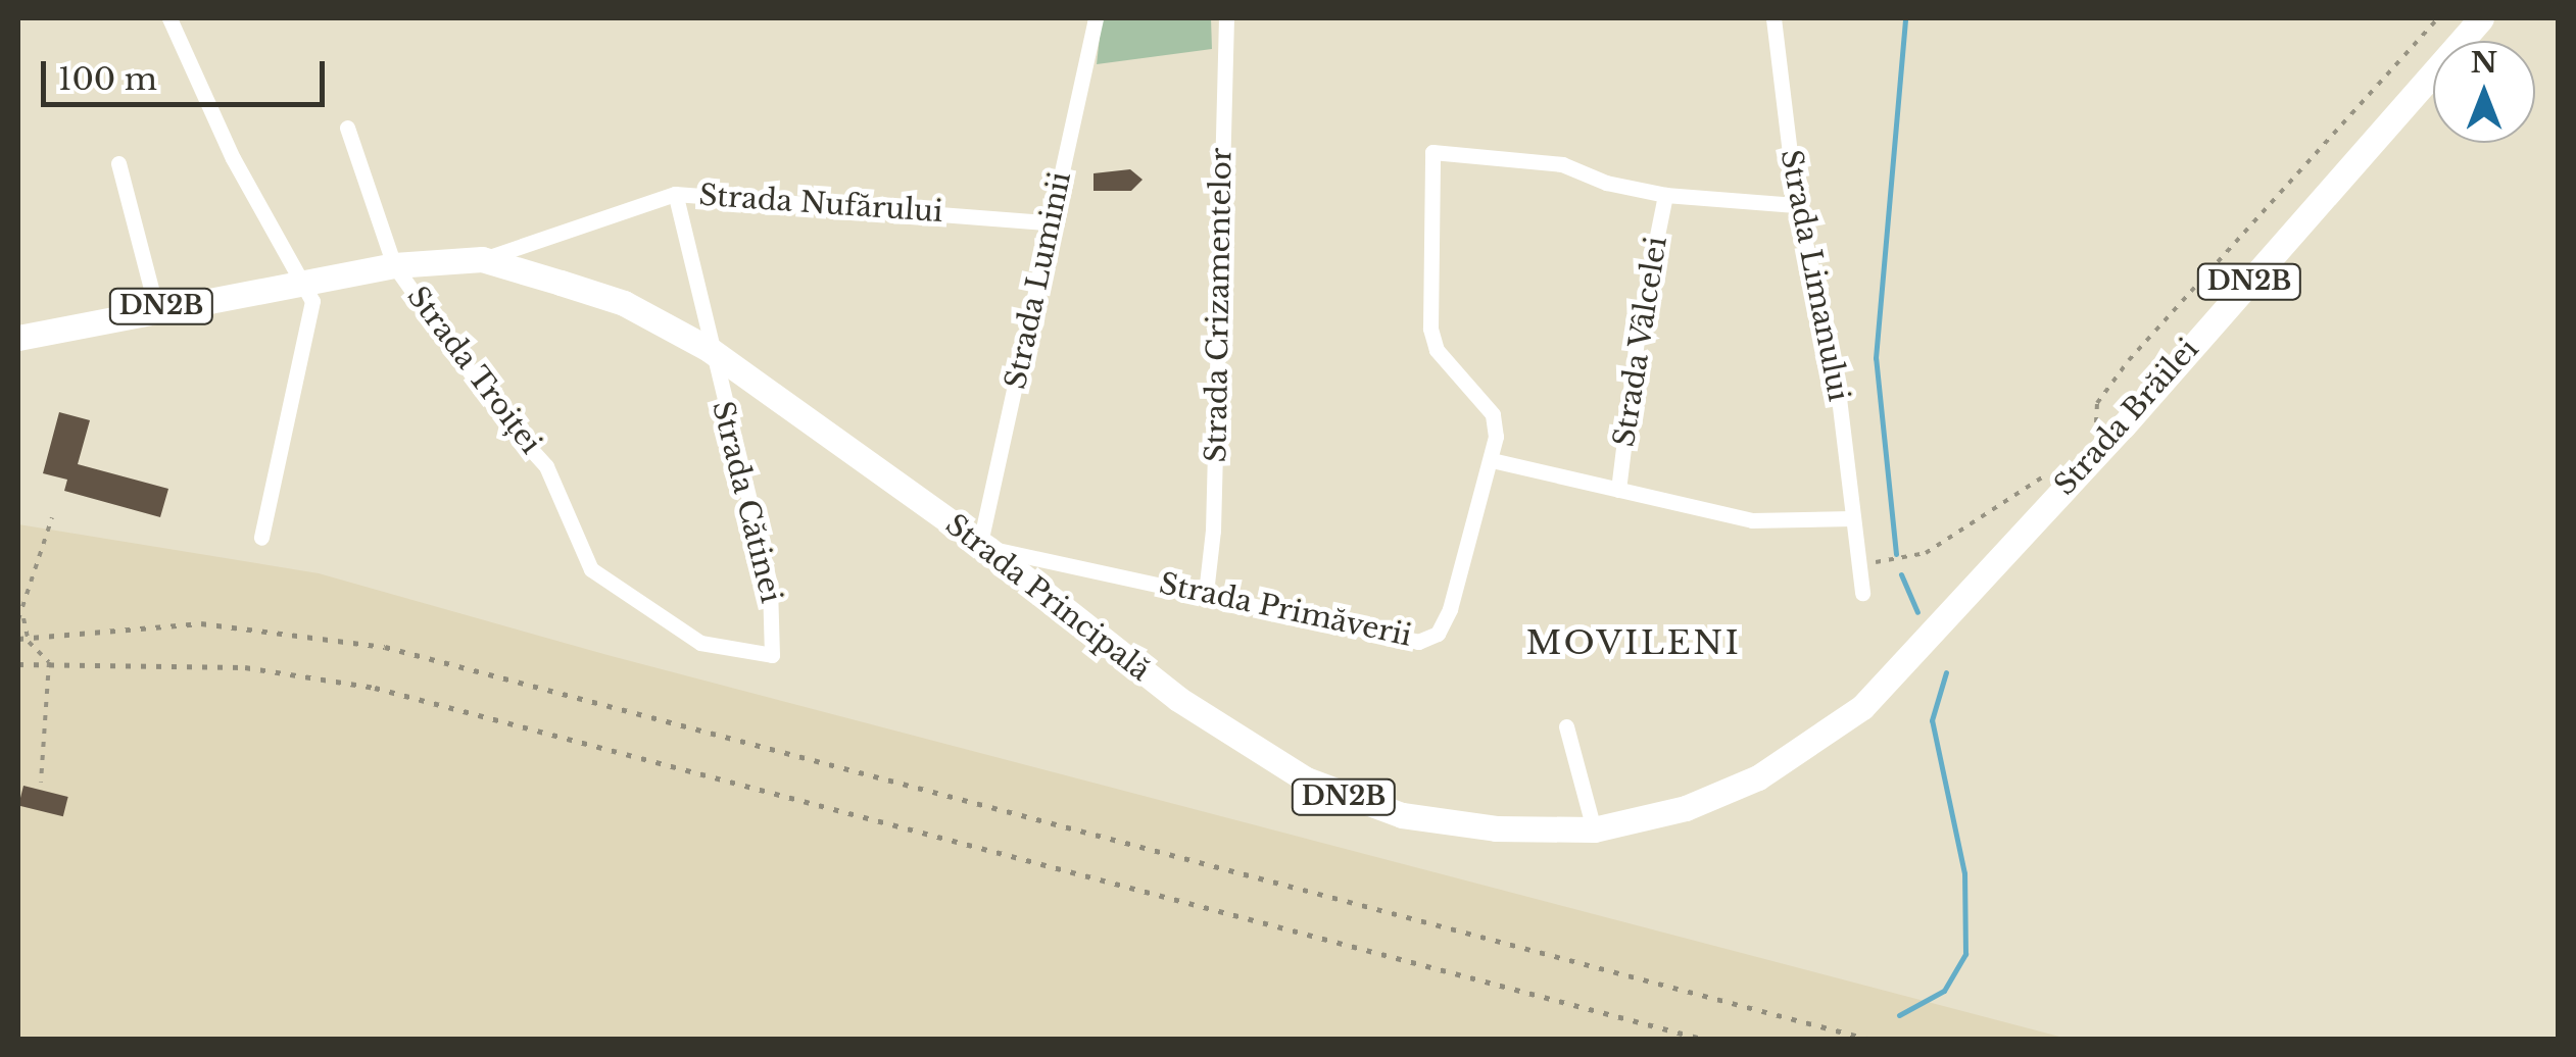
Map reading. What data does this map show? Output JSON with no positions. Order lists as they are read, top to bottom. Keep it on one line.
{"streets":{"highway":["DN2B","Strada Brăilei","Strada Principală"],"street":["Strada Nufărului","Strada Limanului","Strada Luminii","Strada Crizamentelor","Strada Vâlcelei","Strada Troiței","Strada Cătinei","Strada Primăverii"]},"crossings":[["Strada Nufărului","Strada Luminii"],["Strada Nufărului","Strada Cătinei"],["Strada Nufărului","Strada Principală"],["Strada Limanului","Strada Primăverii"],["Strada Luminii","Strada Principală"],["Strada Luminii","Strada Primăverii"],["Strada Crizamentelor","Strada Primăverii"],["Strada Vâlcelei","Strada Primăverii"],["Strada Troiței","Strada Cătinei"],["Strada Troiței","Strada Principală"],["Strada Brăilei","Strada Principală"],["Strada Cătinei","Strada Principală"],["Strada Principală","Strada Primăverii"]],"districts":["MOVILENI"],"scale_bar":"100 m","north":"top"}
